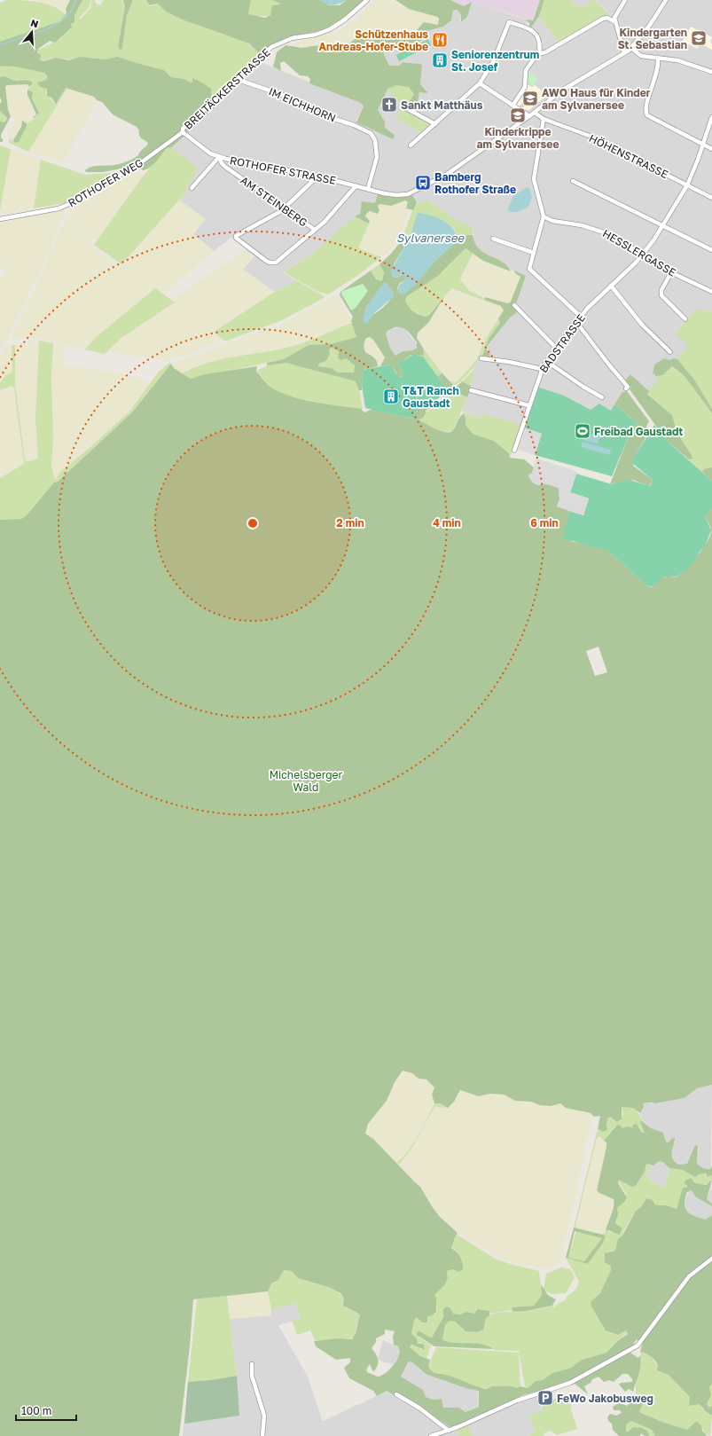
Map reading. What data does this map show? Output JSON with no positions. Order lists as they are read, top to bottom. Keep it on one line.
{"streets":{"street":["BREITÄCKERSTRASSE","IM EICHHORN","HÖHENSTRASSE","ROTHOFER STRASSE","ROTHOFER WEG","AM STEINBERG","HESSLERGASSE","BADSTRASSE"]},"crossings":[["BREITÄCKERSTRASSE","IM EICHHORN"],["BREITÄCKERSTRASSE","ROTHOFER STRASSE"],["BREITÄCKERSTRASSE","ROTHOFER WEG"],["IM EICHHORN","ROTHOFER STRASSE"],["HÖHENSTRASSE","ROTHOFER STRASSE"],["HÖHENSTRASSE","BADSTRASSE"],["ROTHOFER STRASSE","ROTHOFER WEG"],["ROTHOFER STRASSE","AM STEINBERG"],["HESSLERGASSE","BADSTRASSE"]],"water":["Sylvanersee"],"parks":["Michelsberger Wald"],"places":{"school or university":["Kindergarten St. Sebastian","AWO Haus für Kinder am Sylvanersee","Kinderkrippe am Sylvanersee"],"restaurant":["Schützenhaus Andreas-Hofer-Stube"],"building":["Seniorenzentrum St. Josef","T&T Ranch Gaustadt"],"church":["Sankt Matthäus"],"bus stop":["Bamberg Rothofer Straße"],"sports":["Freibad Gaustadt"],"parking":["FeWo Jakobusweg"]},"scale_bar":"100 m","north":"top","rings":["2 min","4 min","6 min"]}
